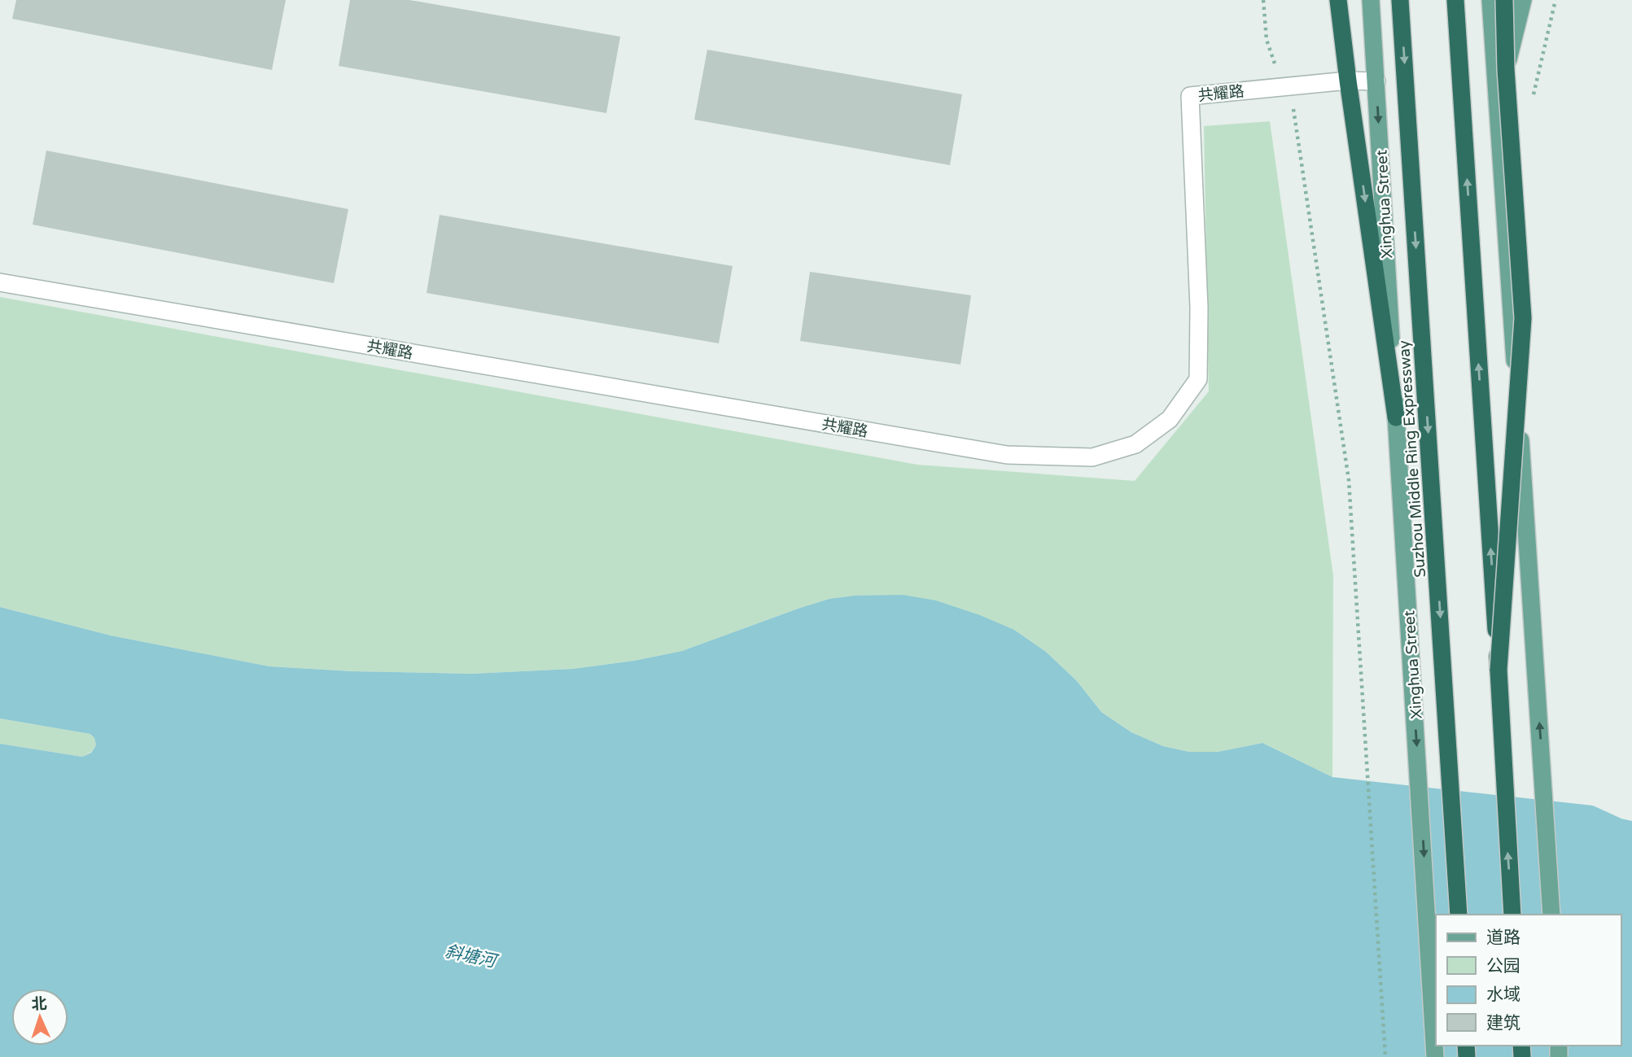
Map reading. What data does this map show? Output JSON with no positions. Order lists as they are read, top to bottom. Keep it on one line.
{"streets":{"highway":["Suzhou Middle Ring Expressway"],"main road":["Xinghua Street"],"street":["共耀路"]},"crossings":[["共耀路","Xinghua Street"]],"water":["斜塘河"],"legend":["道路","公园","水域","建筑"],"north":"top"}
